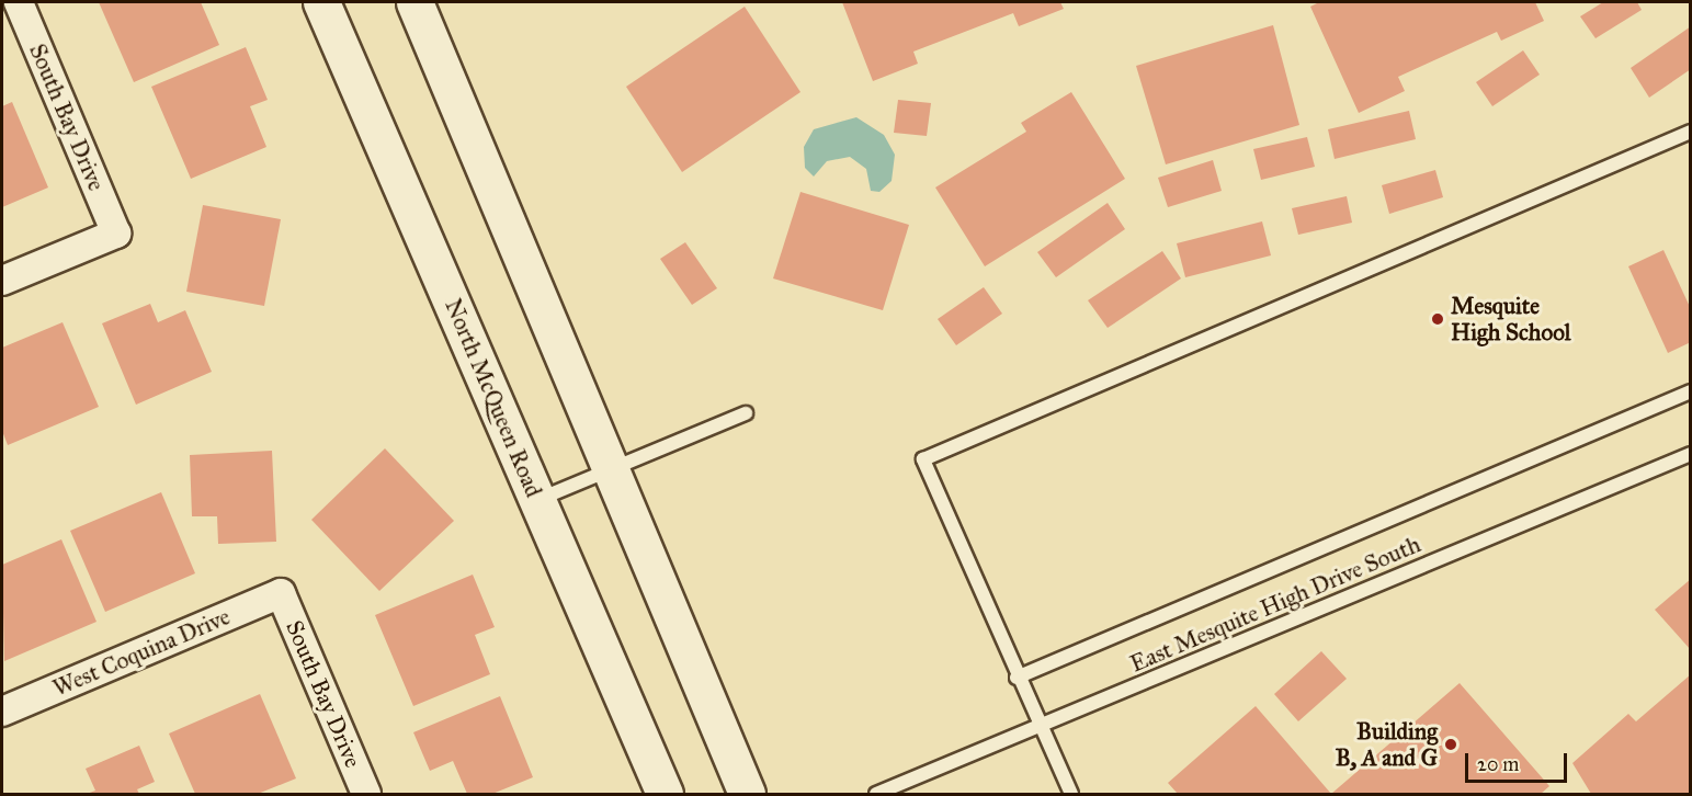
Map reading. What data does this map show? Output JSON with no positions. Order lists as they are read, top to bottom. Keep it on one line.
{"streets":{"main road":["North McQueen Road"],"street":["South Bay Drive","West Coquina Drive"],"lane":["East Mesquite High Drive South"]},"crossings":[["South Bay Drive","West Coquina Drive"]],"places":["Mesquite High School","Building B, A and G"],"scale_bar":"20 m"}
